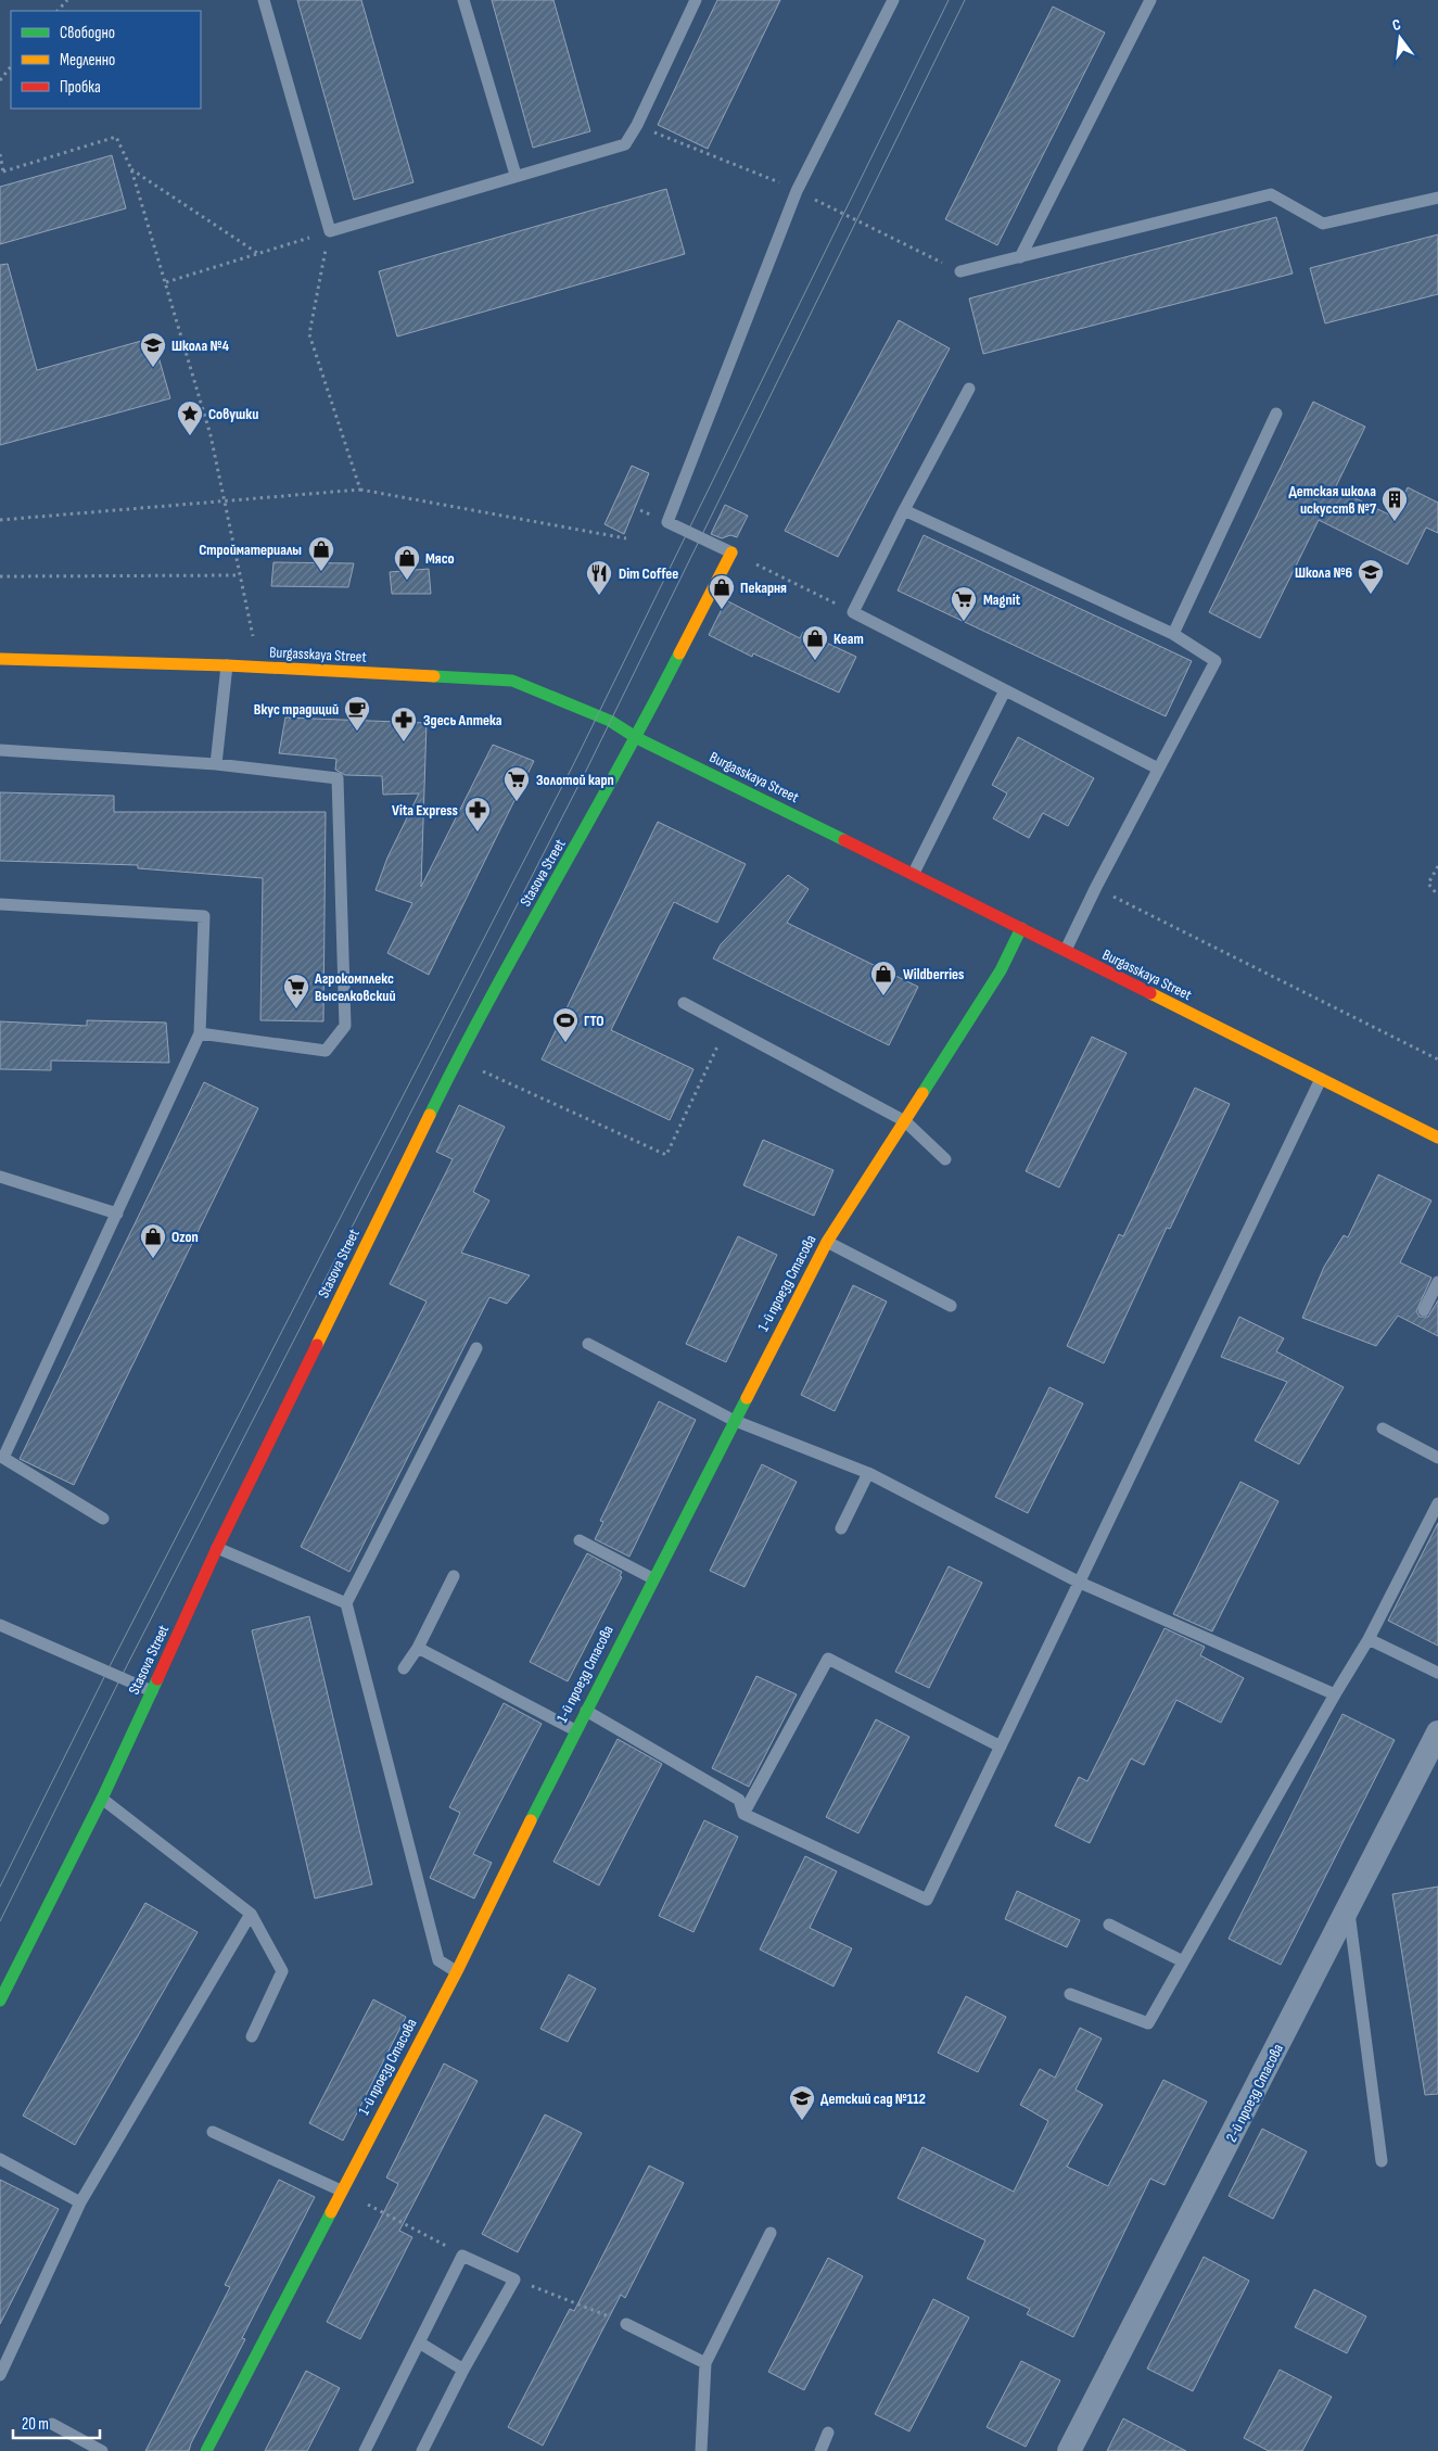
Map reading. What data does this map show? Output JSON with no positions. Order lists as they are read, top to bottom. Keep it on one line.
{"streets":{"street":["Burgasskaya Street","Stasova Street","1-й проезд Стасова","2-й проезд Стасова"]},"crossings":[["Burgasskaya Street","Stasova Street"],["Burgasskaya Street","1-й проезд Стасова"]],"places":{"school or university":["Школа №4","Школа №6","Детский сад №112"],"place":["Совушки"],"building":["Детская школа искусств №7"],"shop":["Стройматериалы","Мясо","Пекарня","Кеат","Wildberries","Ozon"],"restaurant":["Dim Coffee"],"supermarket":["Magnit","Золотой карп","Агрокомплекс Выселковский"],"cafe":["Вкус традиций"],"pharmacy":["Здесь Аптека","Vita Express"],"sports":["ГТО"]},"legend":["Свободно","Медленно","Пробка"],"scale_bar":"20 m","north":"top"}
